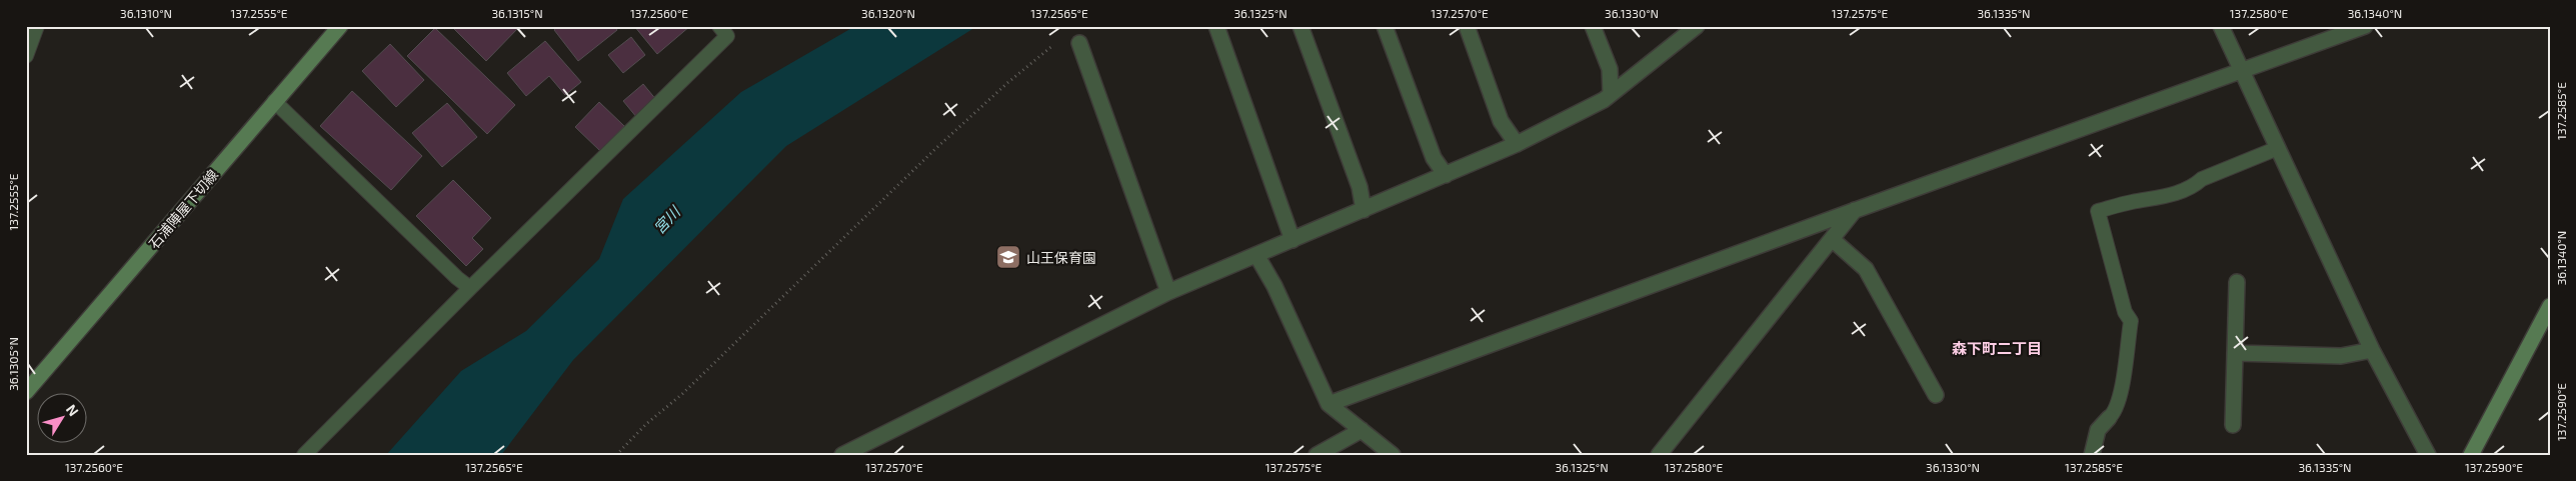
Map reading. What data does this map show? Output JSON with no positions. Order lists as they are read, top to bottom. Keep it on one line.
{"streets":{"main road":["石浦陣屋下切線"]},"districts":["森下町二丁目"],"water":["宮川"],"places":{"school or university":["山王保育園"]},"north":"top right","coordinates":["36.1310°N","137.2555°E","36.1315°N","137.2560°E","36.1320°N","137.2565°E","36.1325°N","137.2570°E","36.1330°N","137.2575°E","36.1335°N","137.2580°E","36.1340°N","137.2585°E","36.1305°N","137.2590°E"]}
